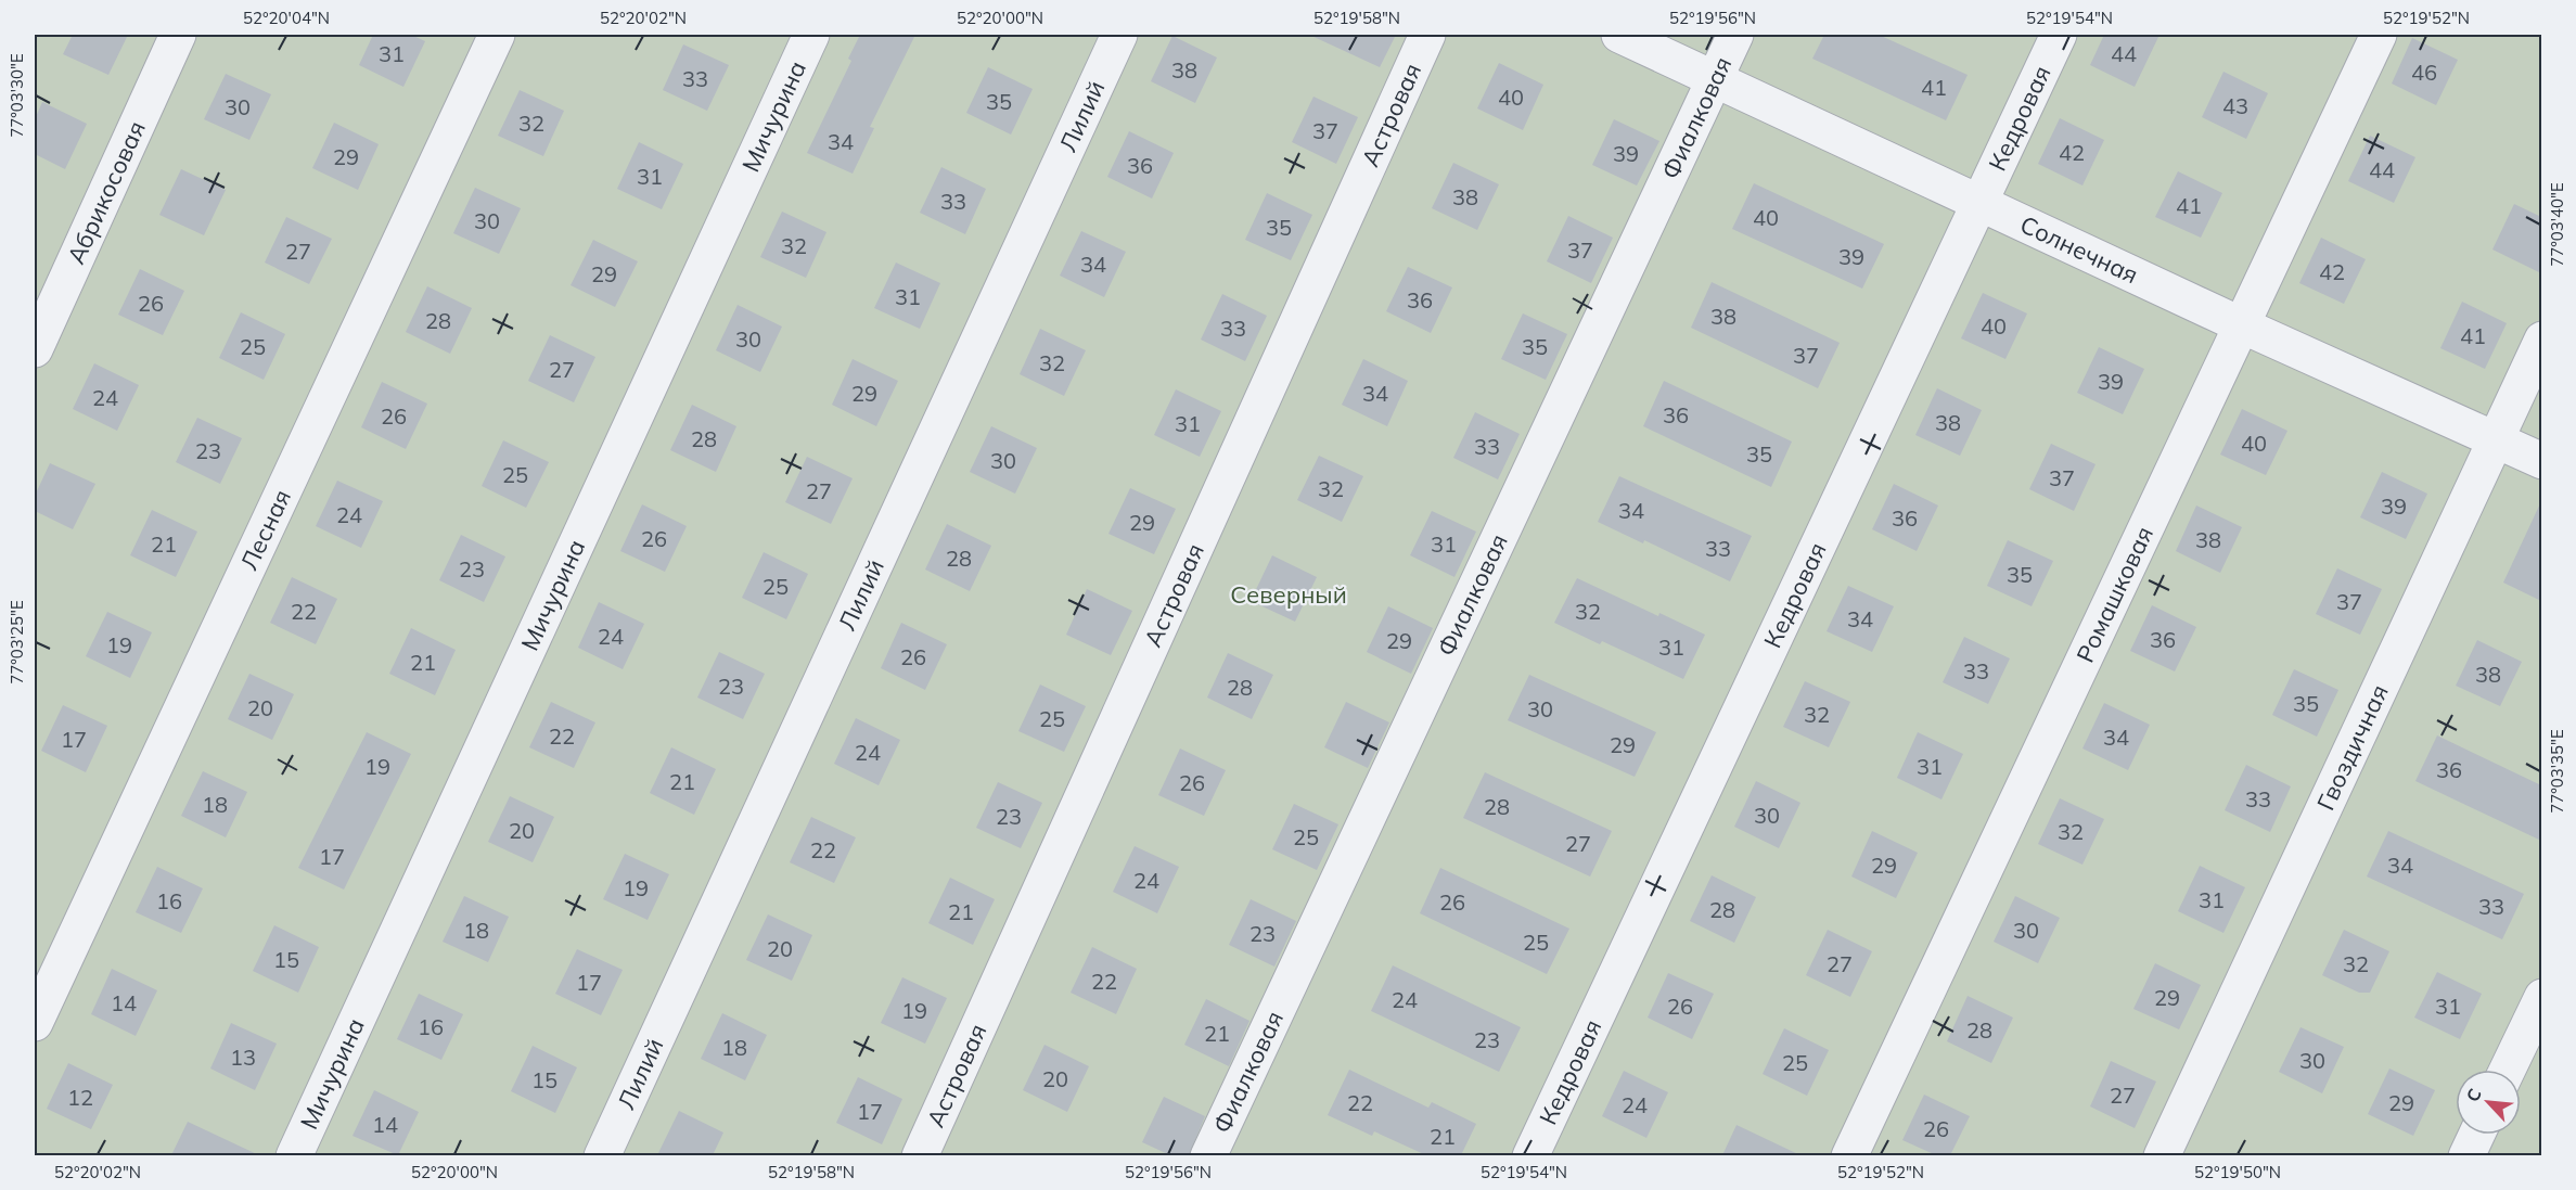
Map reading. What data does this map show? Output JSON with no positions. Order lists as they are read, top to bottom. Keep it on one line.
{"streets":{"street":["Астровая","Мичурина","Лилий","Фиалковая","Кедровая","Абрикосовая","Солнечная","Лесная","Ромашковая","Гвоздичная"]},"crossings":[["Фиалковая","Солнечная"],["Кедровая","Солнечная"],["Солнечная","Ромашковая"],["Солнечная","Гвоздичная"]],"parks":["Северный"],"house_numbers":["31","44","38","46","33","41","40","35","43","30","32","37","34","42","39","29","36","44","31","38","33","41","40","30","35","32","37","27","39","34","42","29","31","36","26","38","28","40","33","41","30","25","35","37","32","27","39","29","34","24","36","26","38","31","28","40","33","23","35","30","25","37","32","27","39","34","24","36","29","26","38","21","31","33","28","23","35","25","37","22","32","34","24","36","29","19","31","26","21","33","38","23","28","35","20","30","32","25","22","34","17","29","24","19","31","36","21","26","33","18","28","30","23","20","32","25","27","22","17","29","34","24","19","31","16","26","33","28","21","18","30","23","25","20","15","27","32","22","17","29","24","14","26","31","19","16","28","21","23","18","13","30","25","20","15","27","12","22","29","24","17","14","26","21"],"north":"top left","coordinates":["52°20'04\"N","52°20'02\"N","52°20'00\"N","52°19'58\"N","52°19'56\"N","52°19'54\"N","52°19'52\"N","77°03'30\"E","77°03'40\"E","77°03'25\"E","77°03'35\"E","52°19'50\"N"]}
